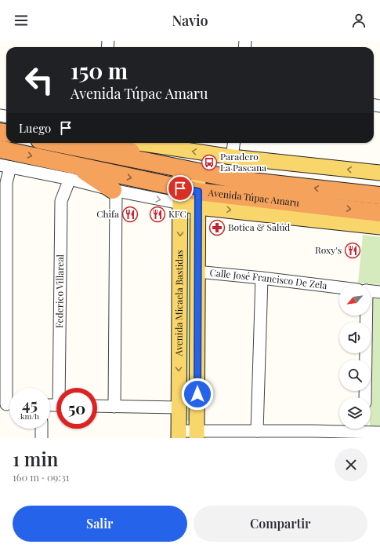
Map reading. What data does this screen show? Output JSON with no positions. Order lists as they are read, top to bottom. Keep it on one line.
{"streets":{"highway":["Avenida Túpac Amaru"],"main road":["Avenida Micaela Bastidas"],"street":["Calle José Francisco De Zela","Federico Villareal"]},"crossings":[["Avenida Túpac Amaru","Federico Villareal"],["Avenida Túpac Amaru","Avenida Micaela Bastidas"],["Calle José Francisco De Zela","Avenida Micaela Bastidas"]],"places":{"bus stop":["Paradero La Pascana"],"restaurant":["Chifa","KFC","Roxy's"],"pharmacy":["Botica & Salúd"]},"north":"bottom left","page":{"header":"Navio","turn":["150 m","Avenida Túpac Amaru"],"then":"Luego","speed":"45 km/h","limit":"50","heading":["1 min","160 m · 09:31"],"buttons":["Salir","Compartir"]}}
